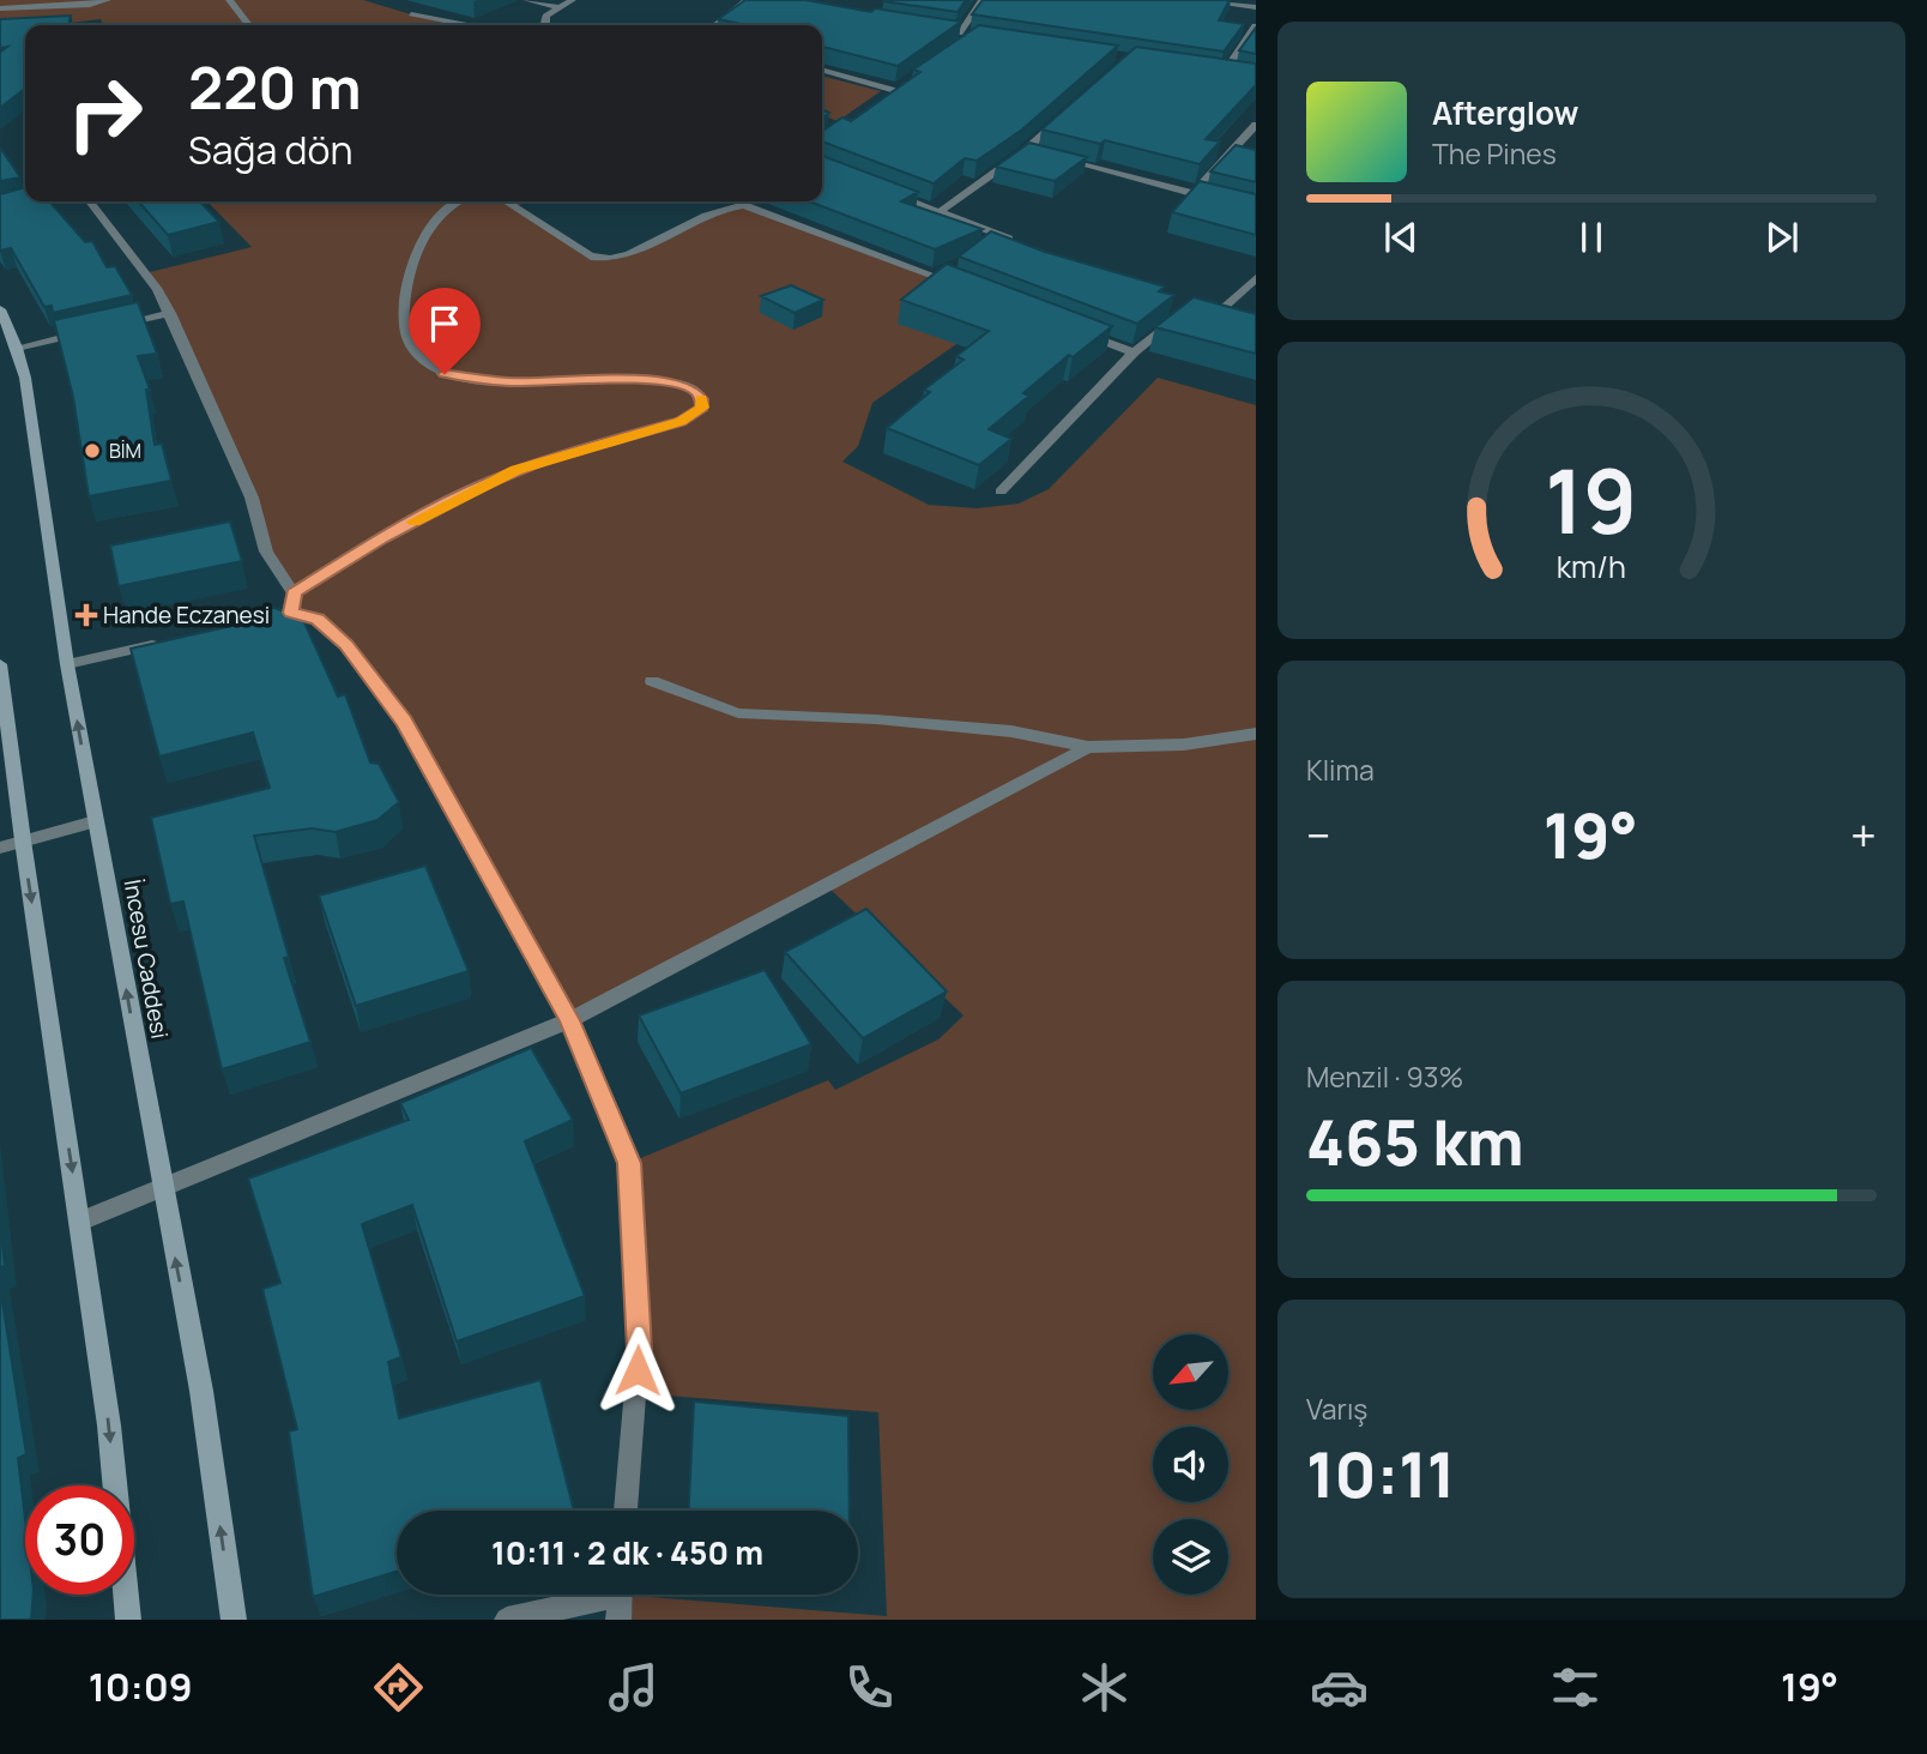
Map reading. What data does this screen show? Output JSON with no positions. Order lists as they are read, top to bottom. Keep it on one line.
{"streets":{"main road":["İncesu Caddesi"]},"places":{"other":["BİM"],"health":["Hande Eczanesi"]},"north":"bottom left","page":{"turn":["220 m","Sağa dön"],"song":["Afterglow","The Pines"],"tile":["Klima",["Menzil · 93%","465 km"],["Varış","10:11"]],"heat":["−","19°","+"],"limit":"30","trip":"10:11 · 2 dk · 450 m","tabs":["10:09","19°"],"gauge":["19","km/h"]}}
